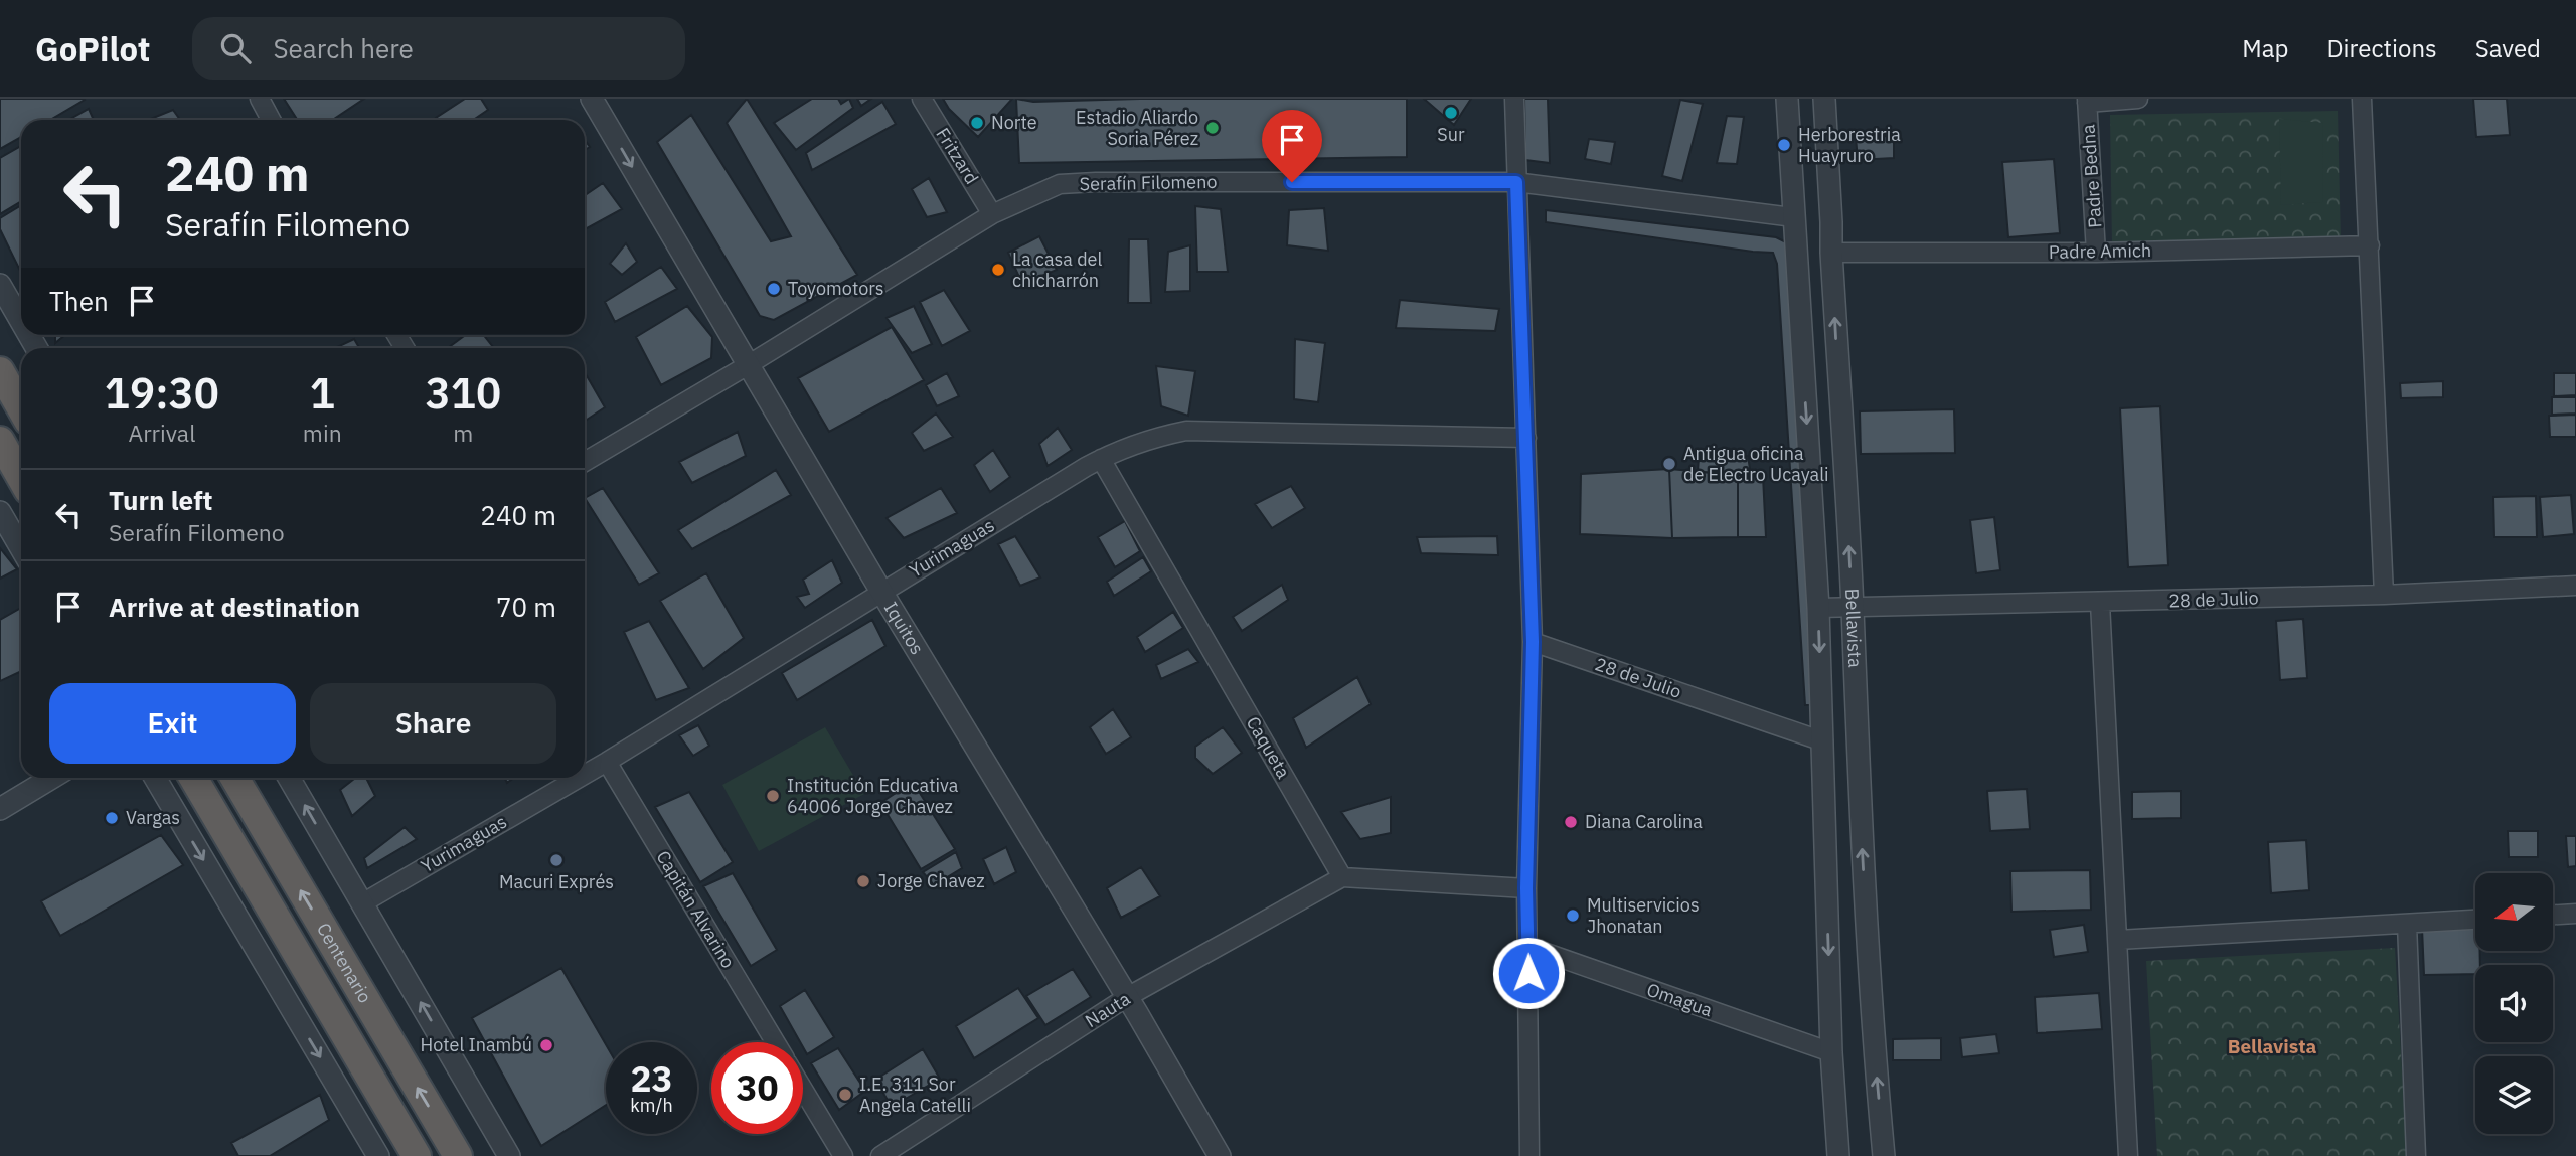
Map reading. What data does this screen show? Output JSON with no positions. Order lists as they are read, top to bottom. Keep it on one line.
{"streets":{"highway":["Centenario"],"street":["Fritzard","Padre Bedna","Serafín Filomeno","Padre Amich","Yurimaguas","28 de Julio","Bellavista","Iquitos","Caqueta","Capitán Alvarino","Omagua","Nauta"]},"crossings":[["Fritzard","Serafín Filomeno"],["Padre Bedna","Padre Amich"],["Serafín Filomeno","Bellavista"],["Serafín Filomeno","Iquitos"],["Padre Amich","Bellavista"],["Yurimaguas","Iquitos"],["Yurimaguas","Caqueta"],["Yurimaguas","Capitán Alvarino"],["28 de Julio","Bellavista"],["Bellavista","Omagua"],["Iquitos","Nauta"],["Caqueta","Nauta"]],"districts":["Bellavista"],"places":["Sur","Norte","Estadio Aliardo Soria Pérez","Herborestria Huayruro","La casa del chicharrón","Toyomotors","Antigua oficina de Electro Ucayali","Institución Educativa 64006 Jorge Chavez","Vargas","Diana Carolina","Macuri Exprés","Jorge Chavez","Multiservicios Jhonatan","Hotel Inambú","I.E. 311 Sor Angela Catelli"],"north":"left","page":{"header":"GoPilot","search":"Search here","nav":["Map","Directions","Saved"],"turn":["240 m","Serafín Filomeno"],"then":"Then","eta":["19:30","Arrival","1","min","310","m"],"list":[{"name":"Turn left","note":"Serafín Filomeno","value":"240 m"},{"name":"Arrive at destination","value":"70 m"}],"buttons":["Exit","Share"],"speed":"23 km/h","limit":"30"}}
